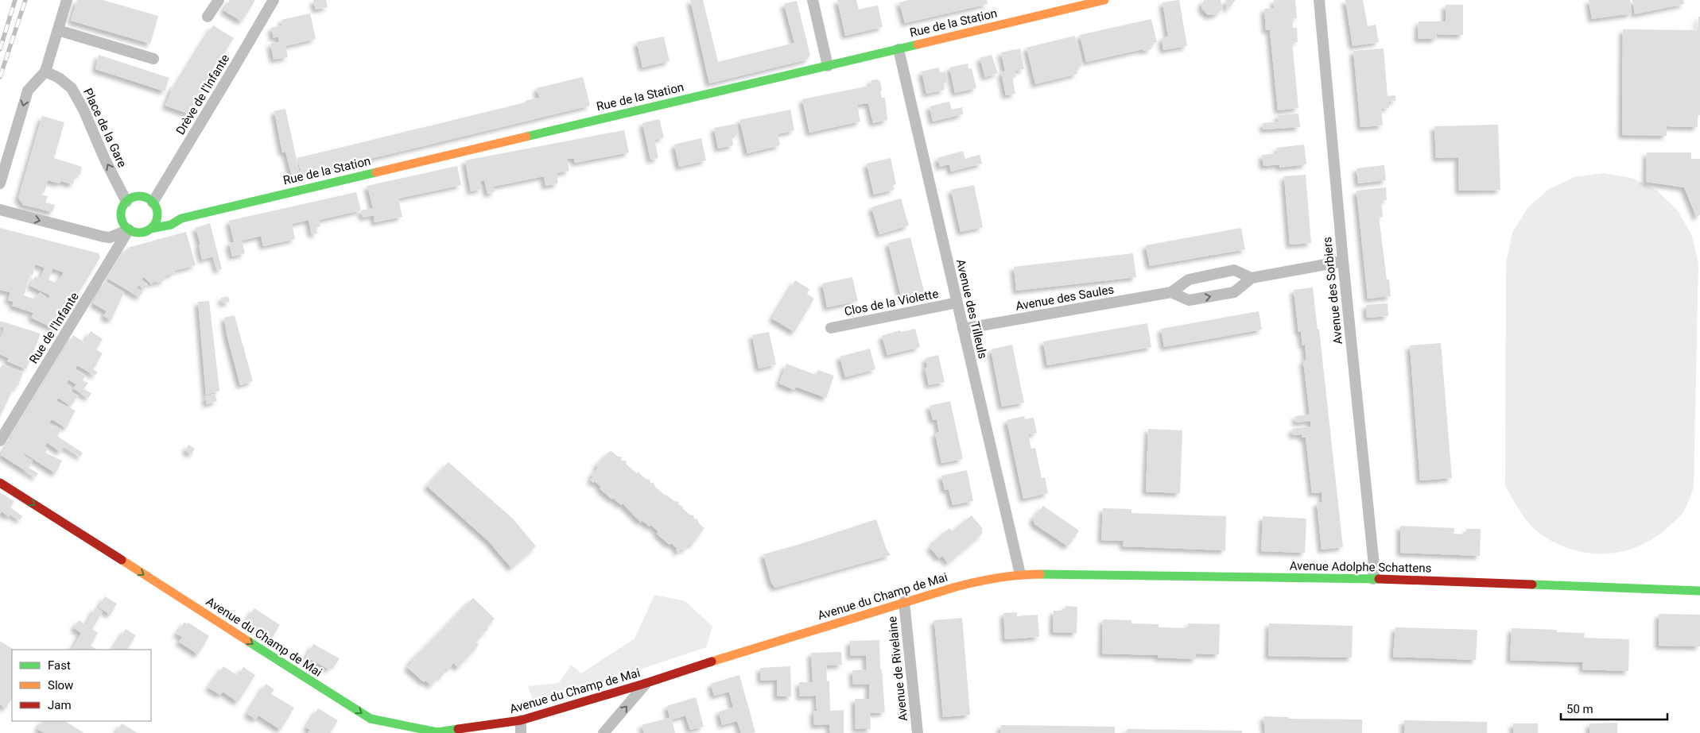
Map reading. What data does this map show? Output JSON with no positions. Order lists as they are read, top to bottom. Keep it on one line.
{"streets":{"street":["Rue de la Station","Drève de l'Infante","Place de la Gare","Avenue des Sorbiers","Avenue des Saules","Clos de la Violette","Avenue des Tilleuls","Rue de l'Infante","Avenue Adolphe Schattens","Avenue du Champ de Mai","Avenue de Rivelaine"]},"crossings":[["Rue de la Station","Drève de l'Infante"],["Rue de la Station","Place de la Gare"],["Rue de la Station","Avenue des Tilleuls"],["Rue de la Station","Rue de l'Infante"],["Drève de l'Infante","Place de la Gare"],["Drève de l'Infante","Rue de l'Infante"],["Place de la Gare","Rue de l'Infante"],["Avenue des Sorbiers","Avenue Adolphe Schattens"],["Avenue des Saules","Avenue des Tilleuls"],["Clos de la Violette","Avenue des Tilleuls"],["Avenue des Tilleuls","Avenue Adolphe Schattens"],["Avenue des Tilleuls","Avenue du Champ de Mai"],["Avenue Adolphe Schattens","Avenue du Champ de Mai"],["Avenue du Champ de Mai","Avenue de Rivelaine"]],"one_way":["Place de la Gare","Avenue du Champ de Mai"],"legend":["Fast","Slow","Jam"],"scale_bar":"50 m"}
